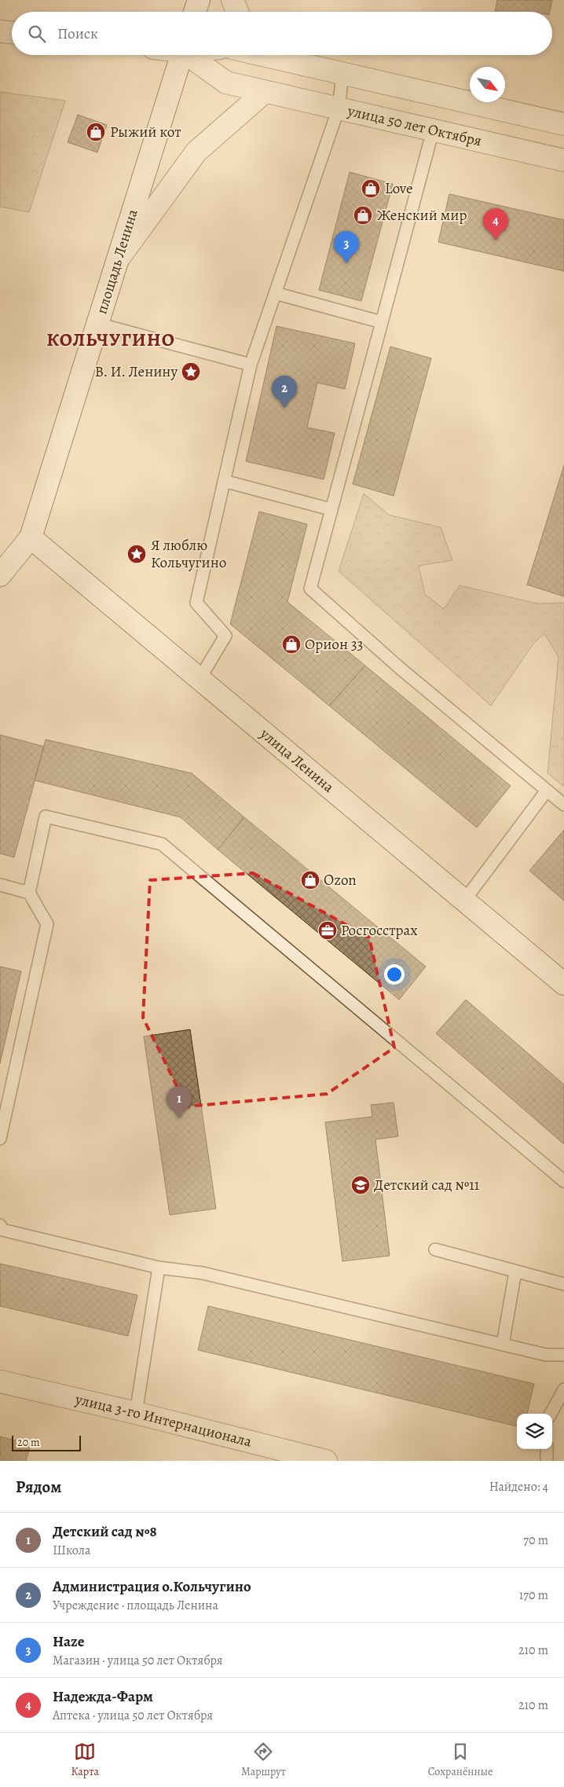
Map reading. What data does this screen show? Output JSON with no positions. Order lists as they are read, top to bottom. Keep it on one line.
{"streets":{"street":["улица 50 лет Октября","площадь Ленина","улица Ленина","улица 3-го Интернационала"]},"crossings":[["площадь Ленина","улица Ленина"]],"districts":["КОЛЬЧУГИНО"],"places":{"shop":["Рыжий кот","Love","Женский мир","Орион 33","Ozon"],"place":["В. И. Ленину","Я люблю Кольчугино"],"office":["Росгосстрах"],"school or university":["Детский сад №11"]},"scale_bar":"20 m","north":"bottom right","page":{"search":"Поиск","pins":["4","3","2","1"],"scale":"20 m","heading":["Рядом","Найдено: 4"],"list":[{"mark":"1","name":"Детский сад №8","note":"Школа","value":"70 m"},{"mark":"2","name":"Администрация о.Кольчугино","note":"Учреждение · площадь Ленина","value":"170 m"},{"mark":"3","name":"Haze","note":"Магазин · улица 50 лет Октября","value":"210 m"},{"mark":"4","name":"Надежда-Фарм","note":"Аптека · улица 50 лет Октября","value":"210 m"}],"nav":["Карта","Маршрут","Сохранённые"]}}
